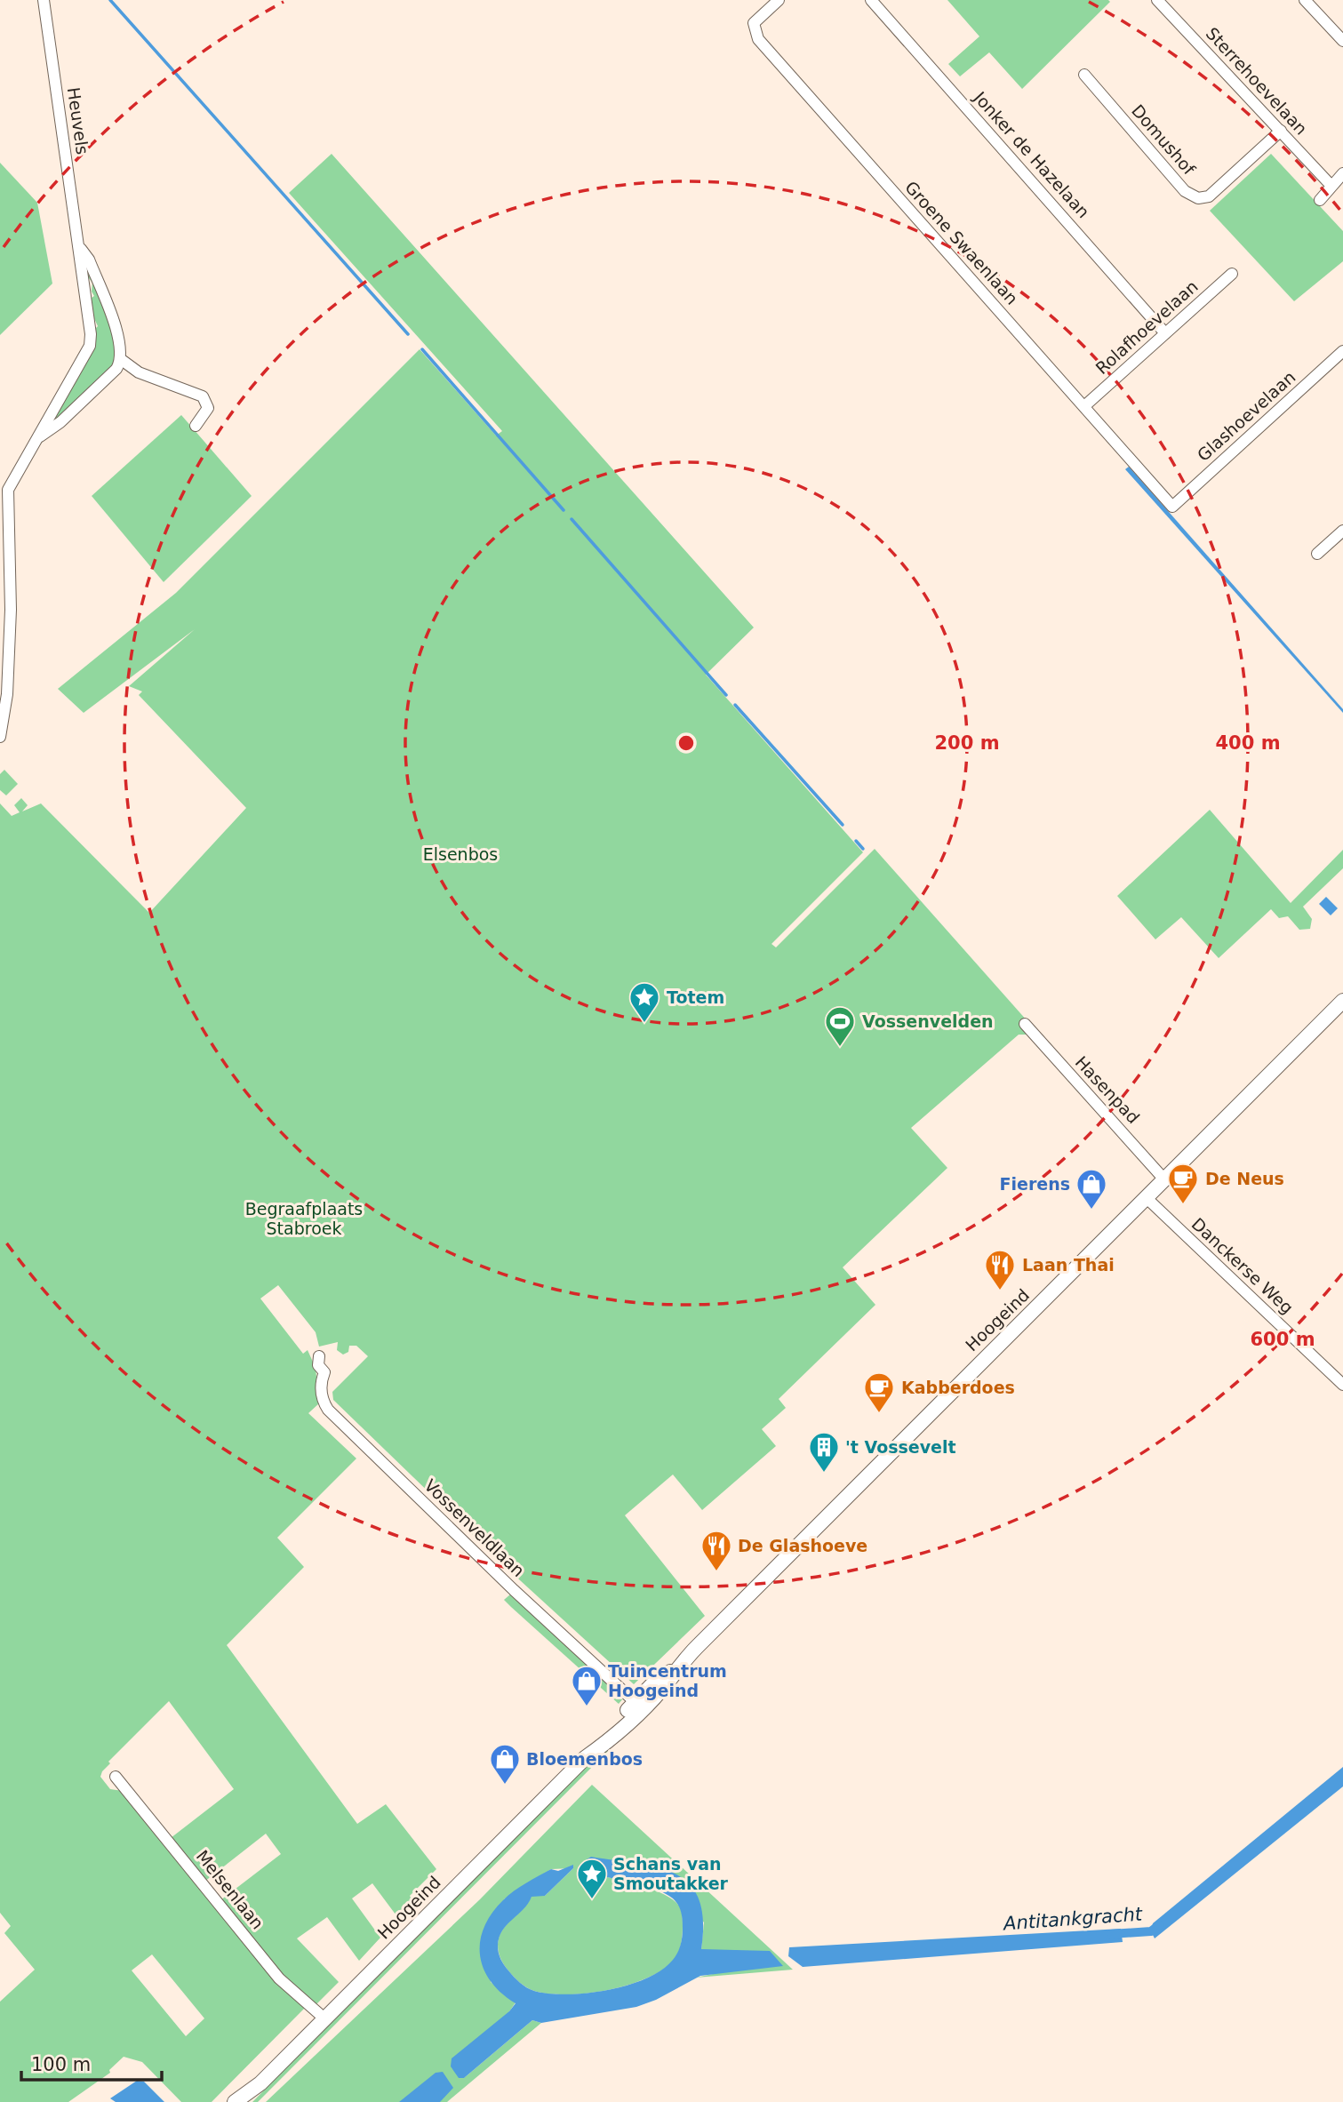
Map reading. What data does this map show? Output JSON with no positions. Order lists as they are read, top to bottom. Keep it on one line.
{"streets":{"main road":["Hoogeind"],"street":["Sterrehoevelaan","Heuvels","Domushof","Jonker de Hazelaan","Groene Swaenlaan","Rolafhoevelaan","Glashoevelaan","Hasenpad","Danckerse Weg","Vossenveldlaan","Melsenlaan"]},"crossings":[["Sterrehoevelaan","Domushof"],["Jonker de Hazelaan","Rolafhoevelaan"],["Groene Swaenlaan","Rolafhoevelaan"],["Groene Swaenlaan","Glashoevelaan"],["Hasenpad","Hoogeind"],["Danckerse Weg","Hoogeind"],["Hoogeind","Vossenveldlaan"],["Hoogeind","Melsenlaan"]],"water":["Antitankgracht"],"parks":["Elsenbos","Begraafplaats Stabroek"],"places":{"place":["Totem","Schans van Smoutakker"],"sports":["Vossenvelden"],"cafe":["De Neus","Kabberdoes"],"shop":["Fierens","Tuincentrum Hoogeind","Bloemenbos"],"restaurant":["Laan Thai","De Glashoeve"],"building":["'t Vossevelt"]},"scale_bar":"100 m","rings":["200 m","400 m","600 m"]}
